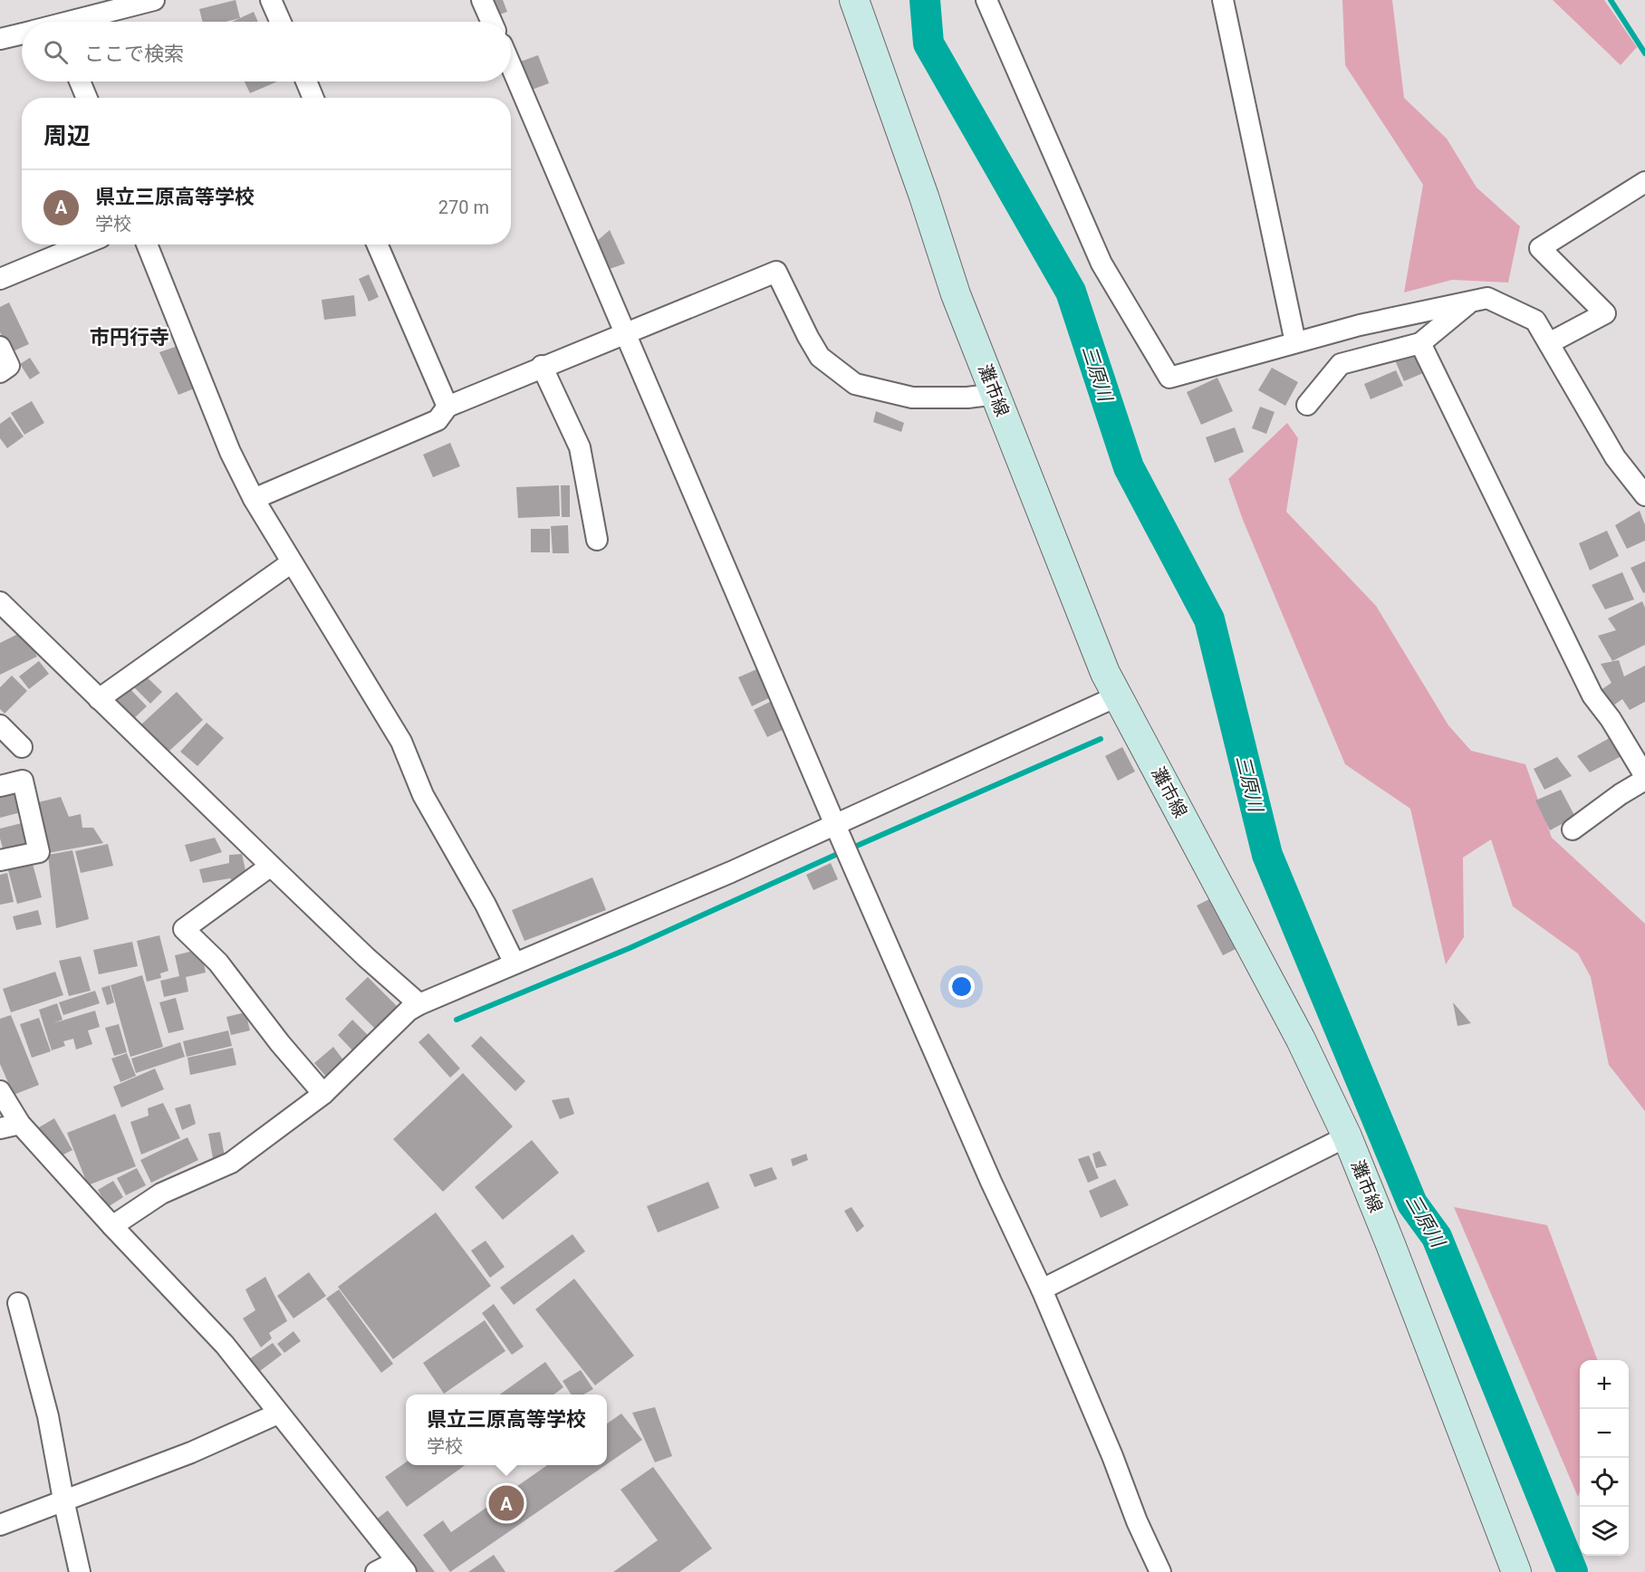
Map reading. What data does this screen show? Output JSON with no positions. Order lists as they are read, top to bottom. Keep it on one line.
{"streets":{"main road":["灘市線"]},"districts":["市円行寺"],"water":["三原川"],"page":{"search":"ここで検索","heading":"周辺","list":[{"mark":"A","name":"県立三原高等学校","note":"学校","value":"270 m"}],"map_buttons":["+","−"],"popup":["県立三原高等学校","学校"],"pins":"A"}}
